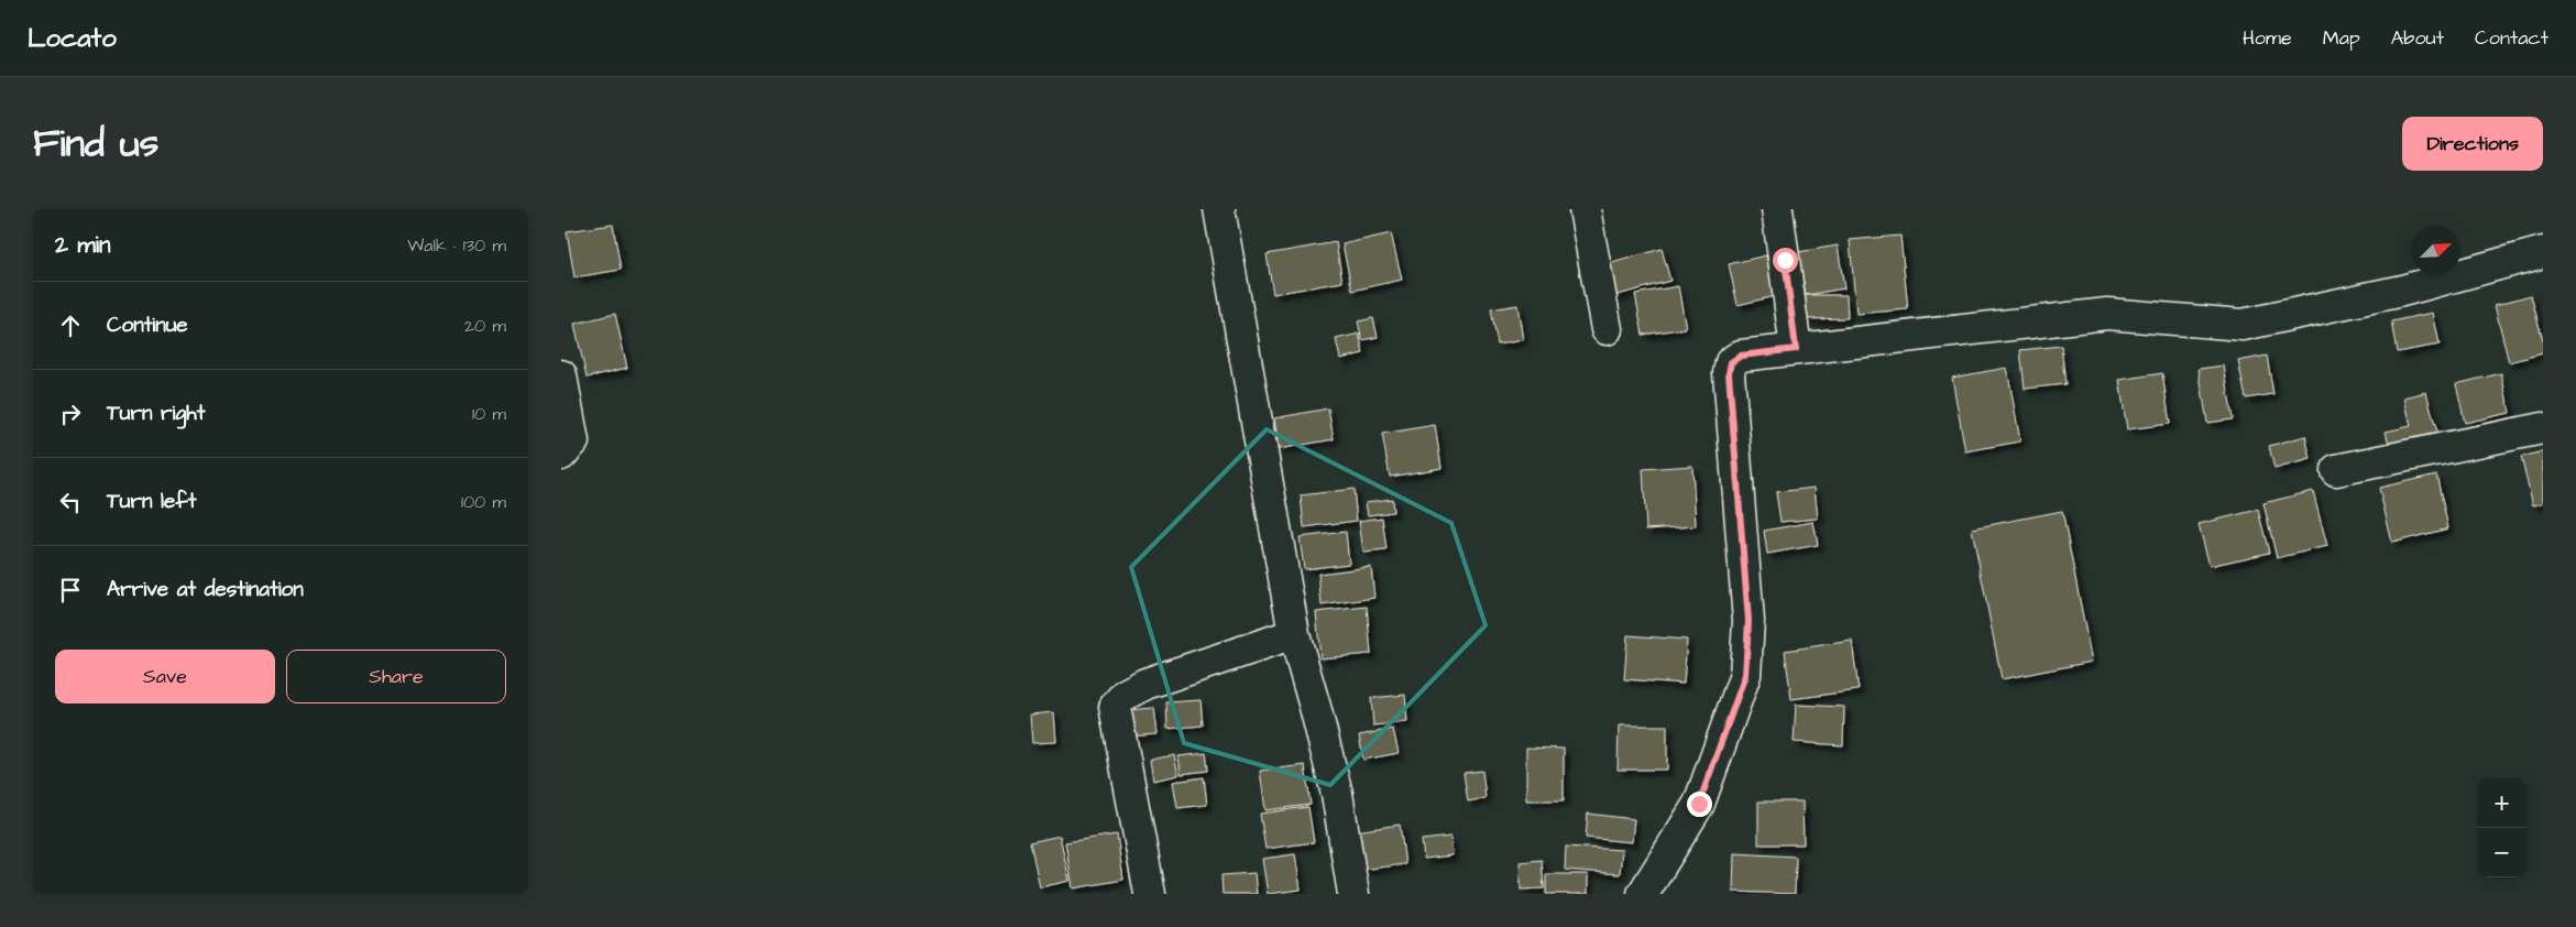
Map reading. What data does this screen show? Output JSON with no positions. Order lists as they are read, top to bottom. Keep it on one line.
{"north":"top right","page":{"header":"Locato","nav":["Home","Map","About","Contact"],"title":"Find us","buttons":["Directions",["Save","Share"]],"heading":["2 min","Walk · 130 m"],"list":[["Continue","20 m"],["Turn right","10 m"],["Turn left","100 m"],"Arrive at destination"],"map_buttons":["+","−"]}}
